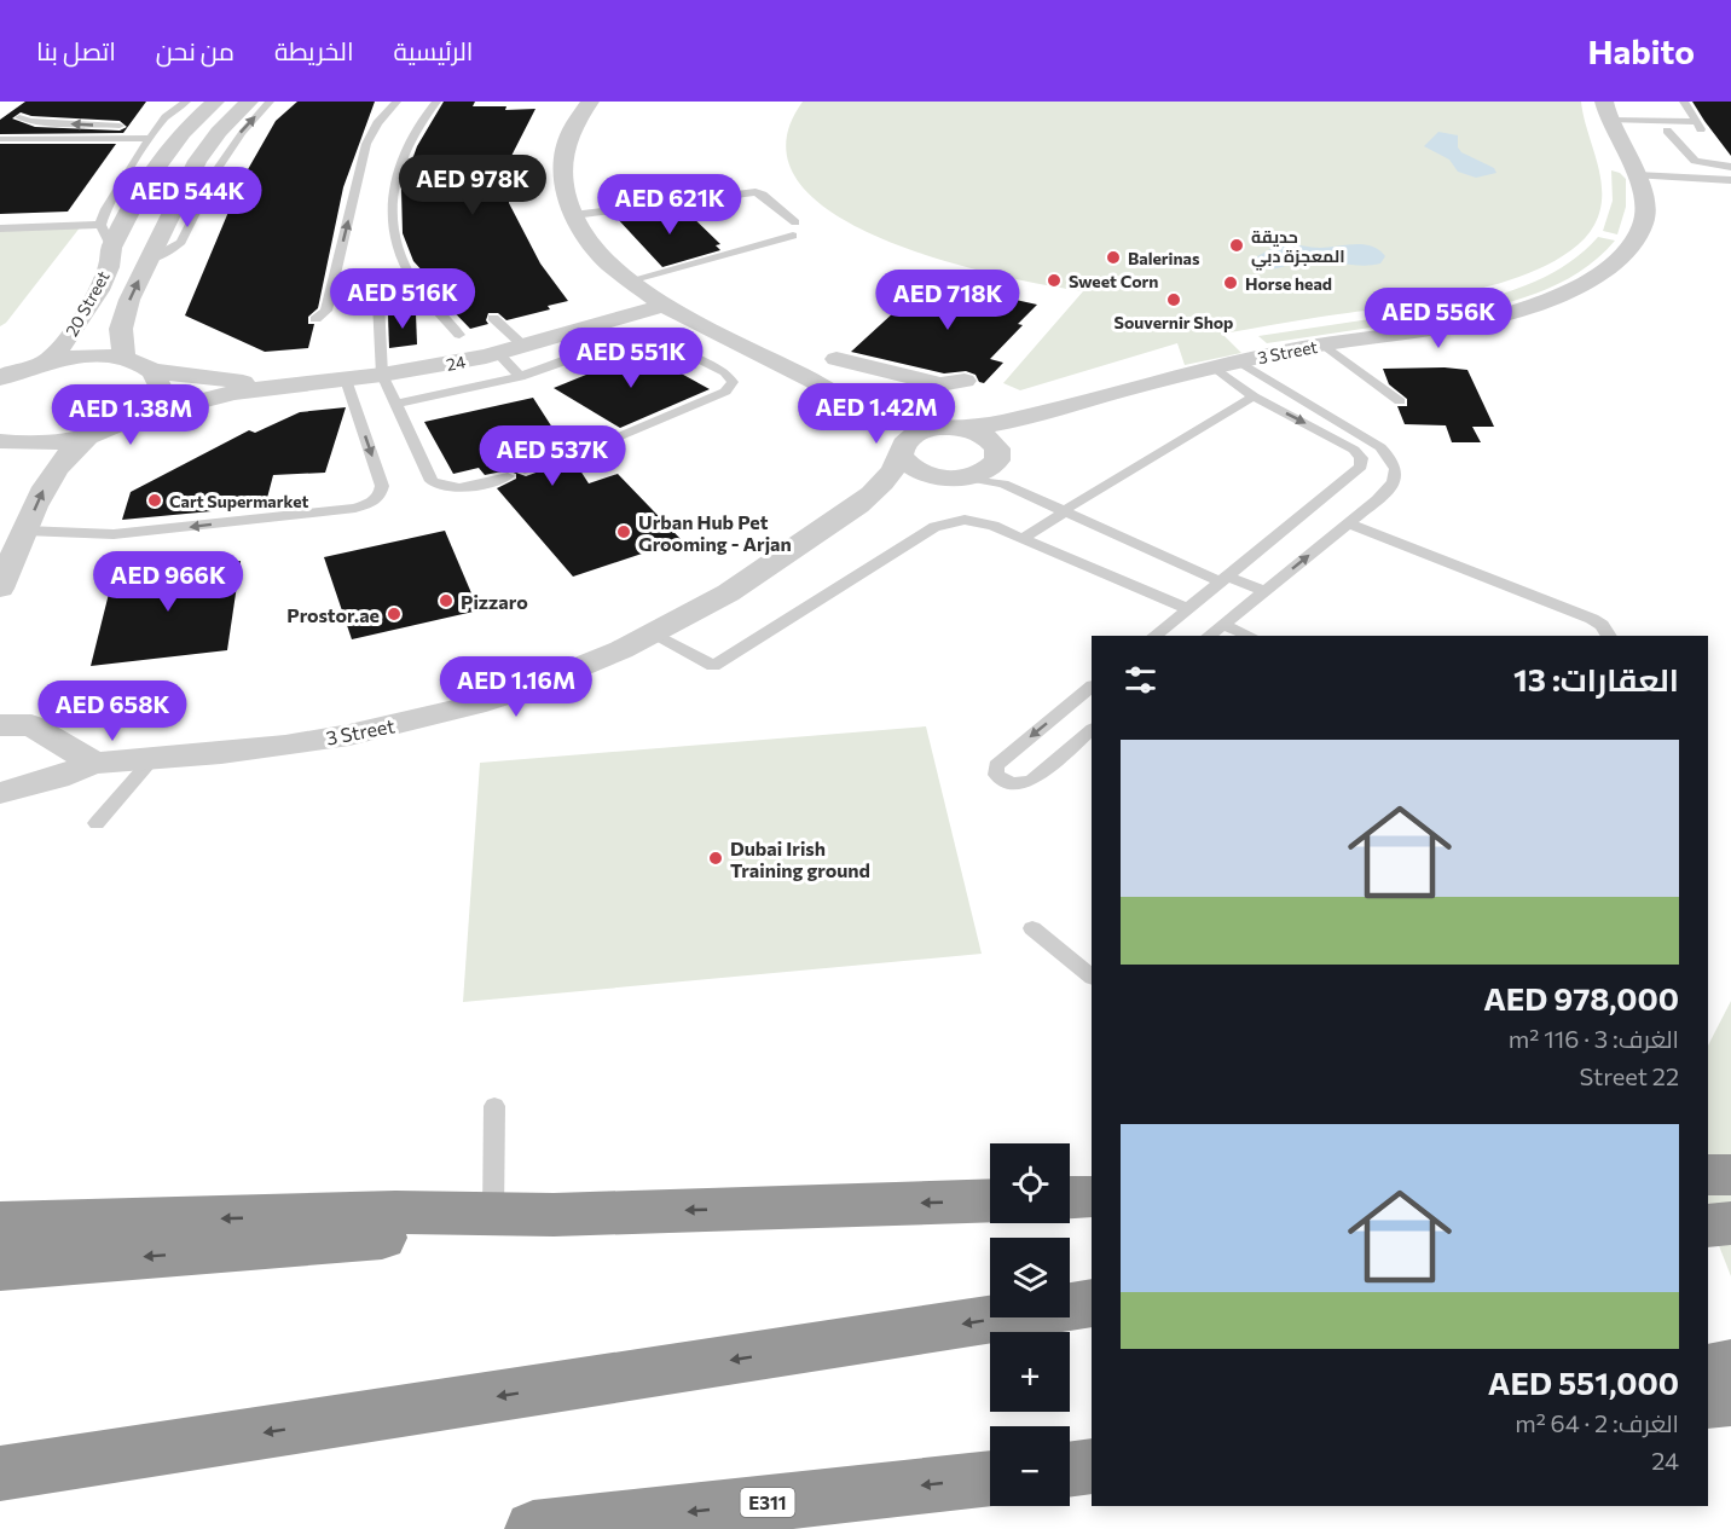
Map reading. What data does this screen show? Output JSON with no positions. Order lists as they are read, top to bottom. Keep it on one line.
{"streets":{"highway":["E311"],"street":["20 Street","3 Street","24"]},"crossings":[["20 Street","24"]],"places":["حديقة المعجزة دبي","Balerinas","Sweet Corn","Horse head","Souvernir Shop","Cart Supermarket","Urban Hub Pet Grooming - Arjan","Pizzaro","Prostor.ae","Dubai Irish Training ground"],"page":{"header":"Habito","nav":["الرئيسية","الخريطة","من نحن","اتصل بنا"],"price":["AED 978K","AED 544K","AED 621K","AED 516K","AED 718K","AED 556K","AED 551K","AED 1.42M","AED 1.38M","AED 537K","AED 966K","AED 1.16M","AED 658K"],"heading":"العقارات: 13","list":[{"name":"AED 978,000","note":"الغرف: 3 · 116 m² · 22 Street"},{"name":"AED 551,000","note":"الغرف: 2 · 64 m² · 24"}],"map_buttons":["+","−"]}}
